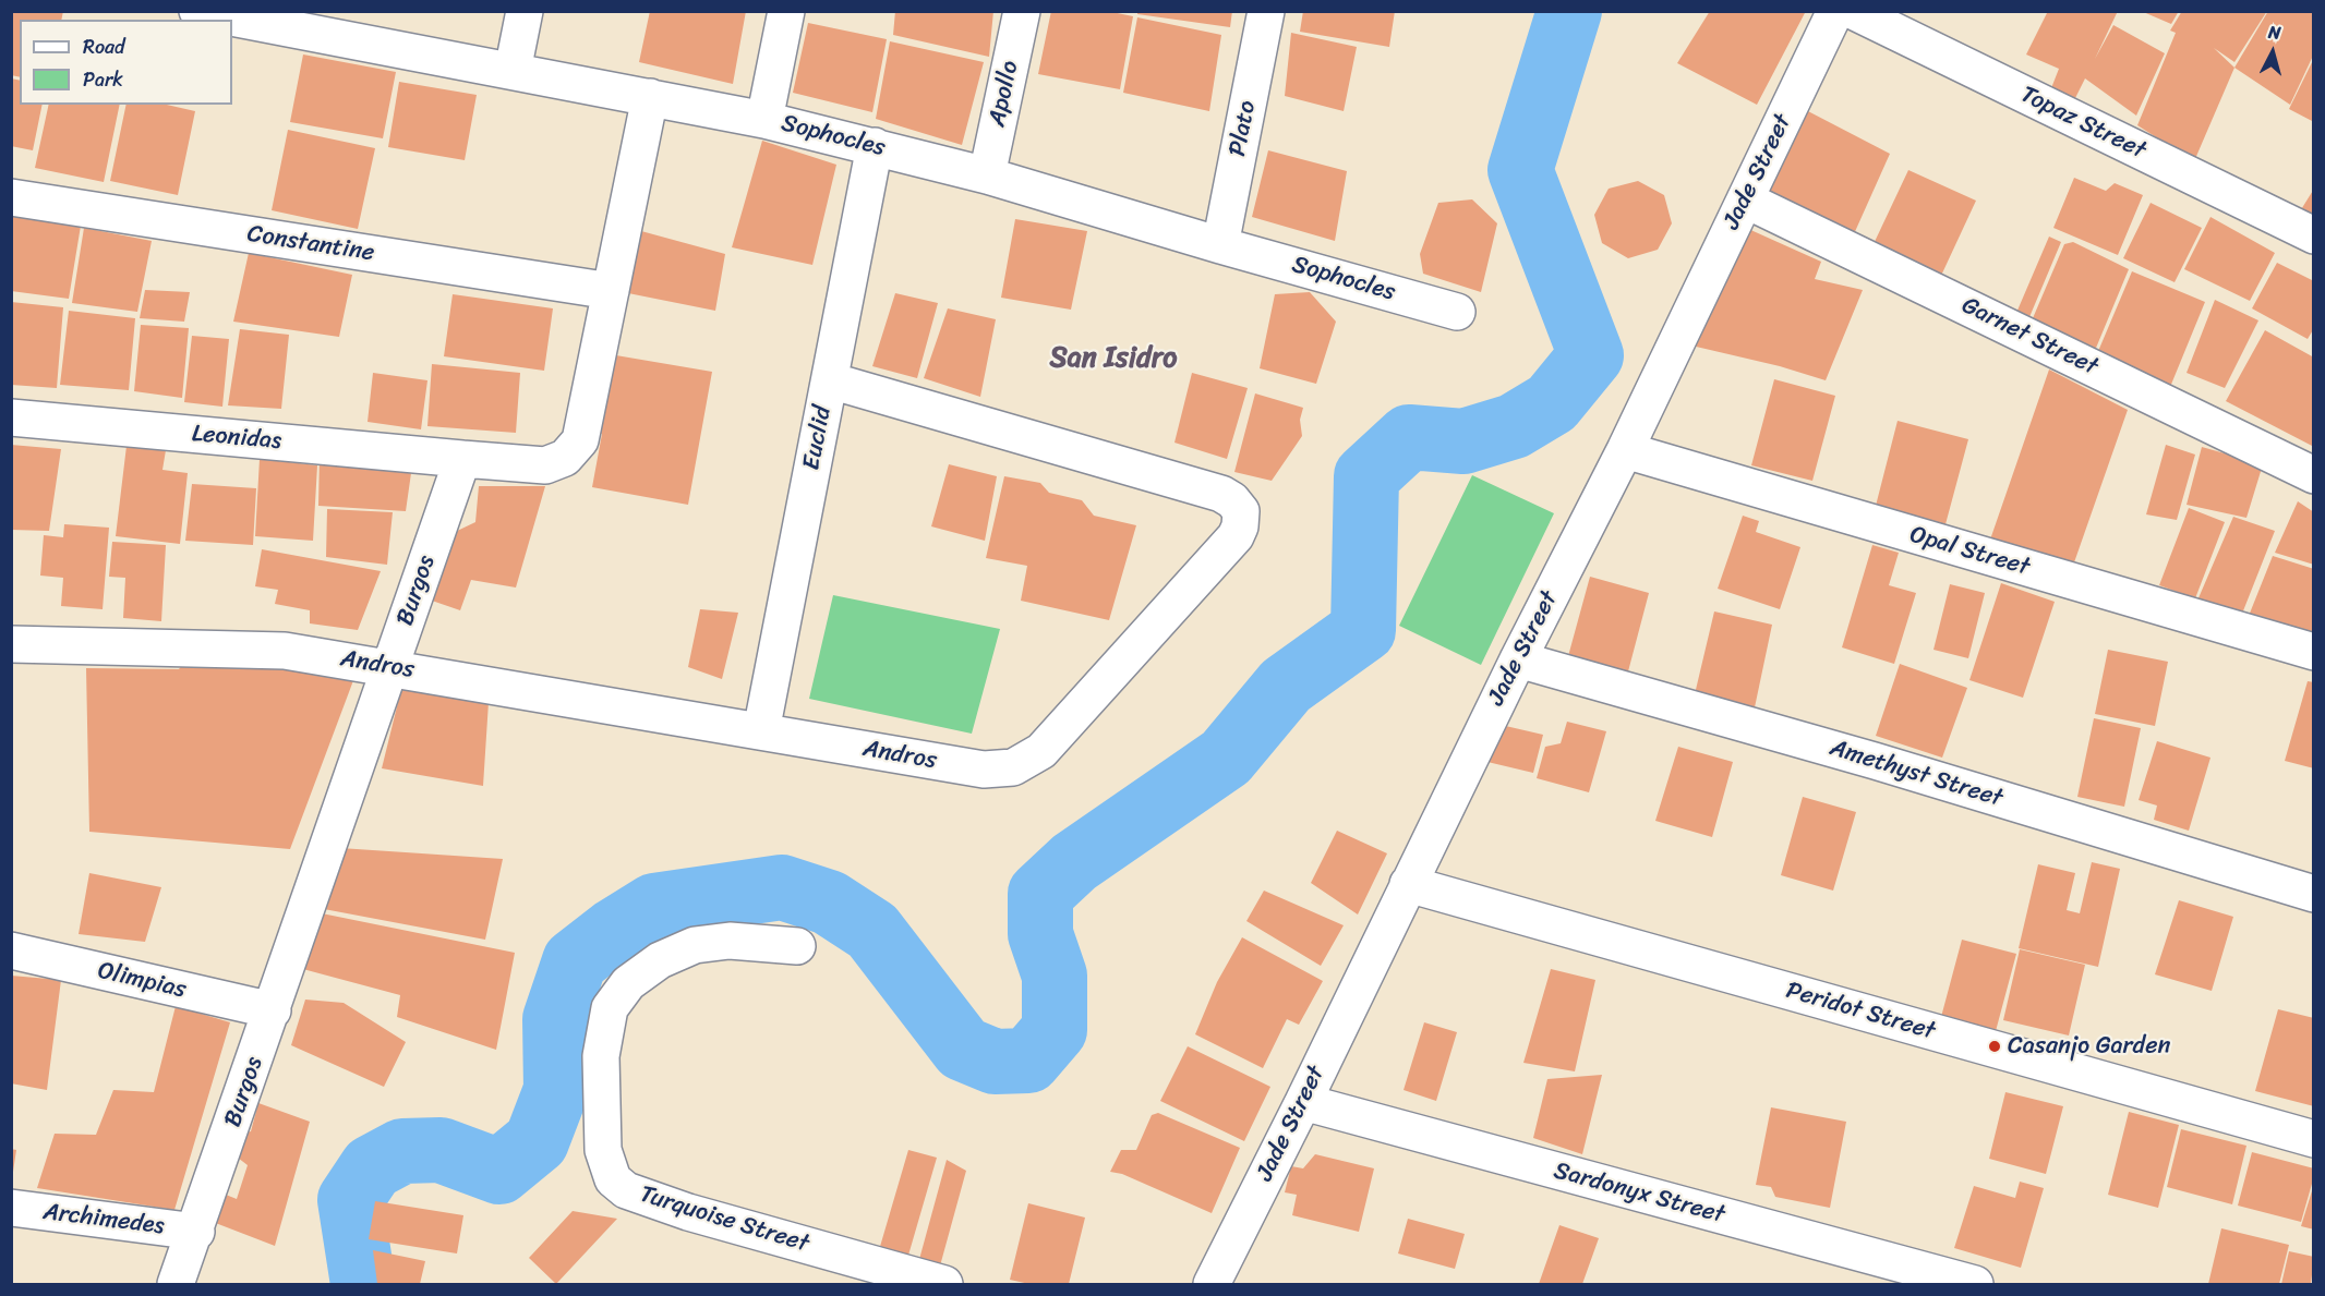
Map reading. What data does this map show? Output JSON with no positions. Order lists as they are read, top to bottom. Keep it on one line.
{"streets":{"street":["Apollo","Topaz Street","Plato","Sophocles","Jade Street","Constantine","Garnet Street","Leonidas","Euclid","Opal Street","Burgos","Andros","Amethyst Street","Olimpias","Peridot Street","Sardonyx Street","Archimedes","Turquoise Street"]},"crossings":[["Apollo","Sophocles"],["Plato","Sophocles"],["Sophocles","Euclid"],["Jade Street","Garnet Street"],["Jade Street","Opal Street"],["Jade Street","Amethyst Street"],["Jade Street","Peridot Street"],["Jade Street","Sardonyx Street"],["Leonidas","Burgos"],["Euclid","Andros"],["Burgos","Andros"],["Burgos","Olimpias"],["Burgos","Archimedes"]],"districts":["San Isidro"],"places":["Casanjo Garden"],"legend":["Road","Park"],"north":"top"}
